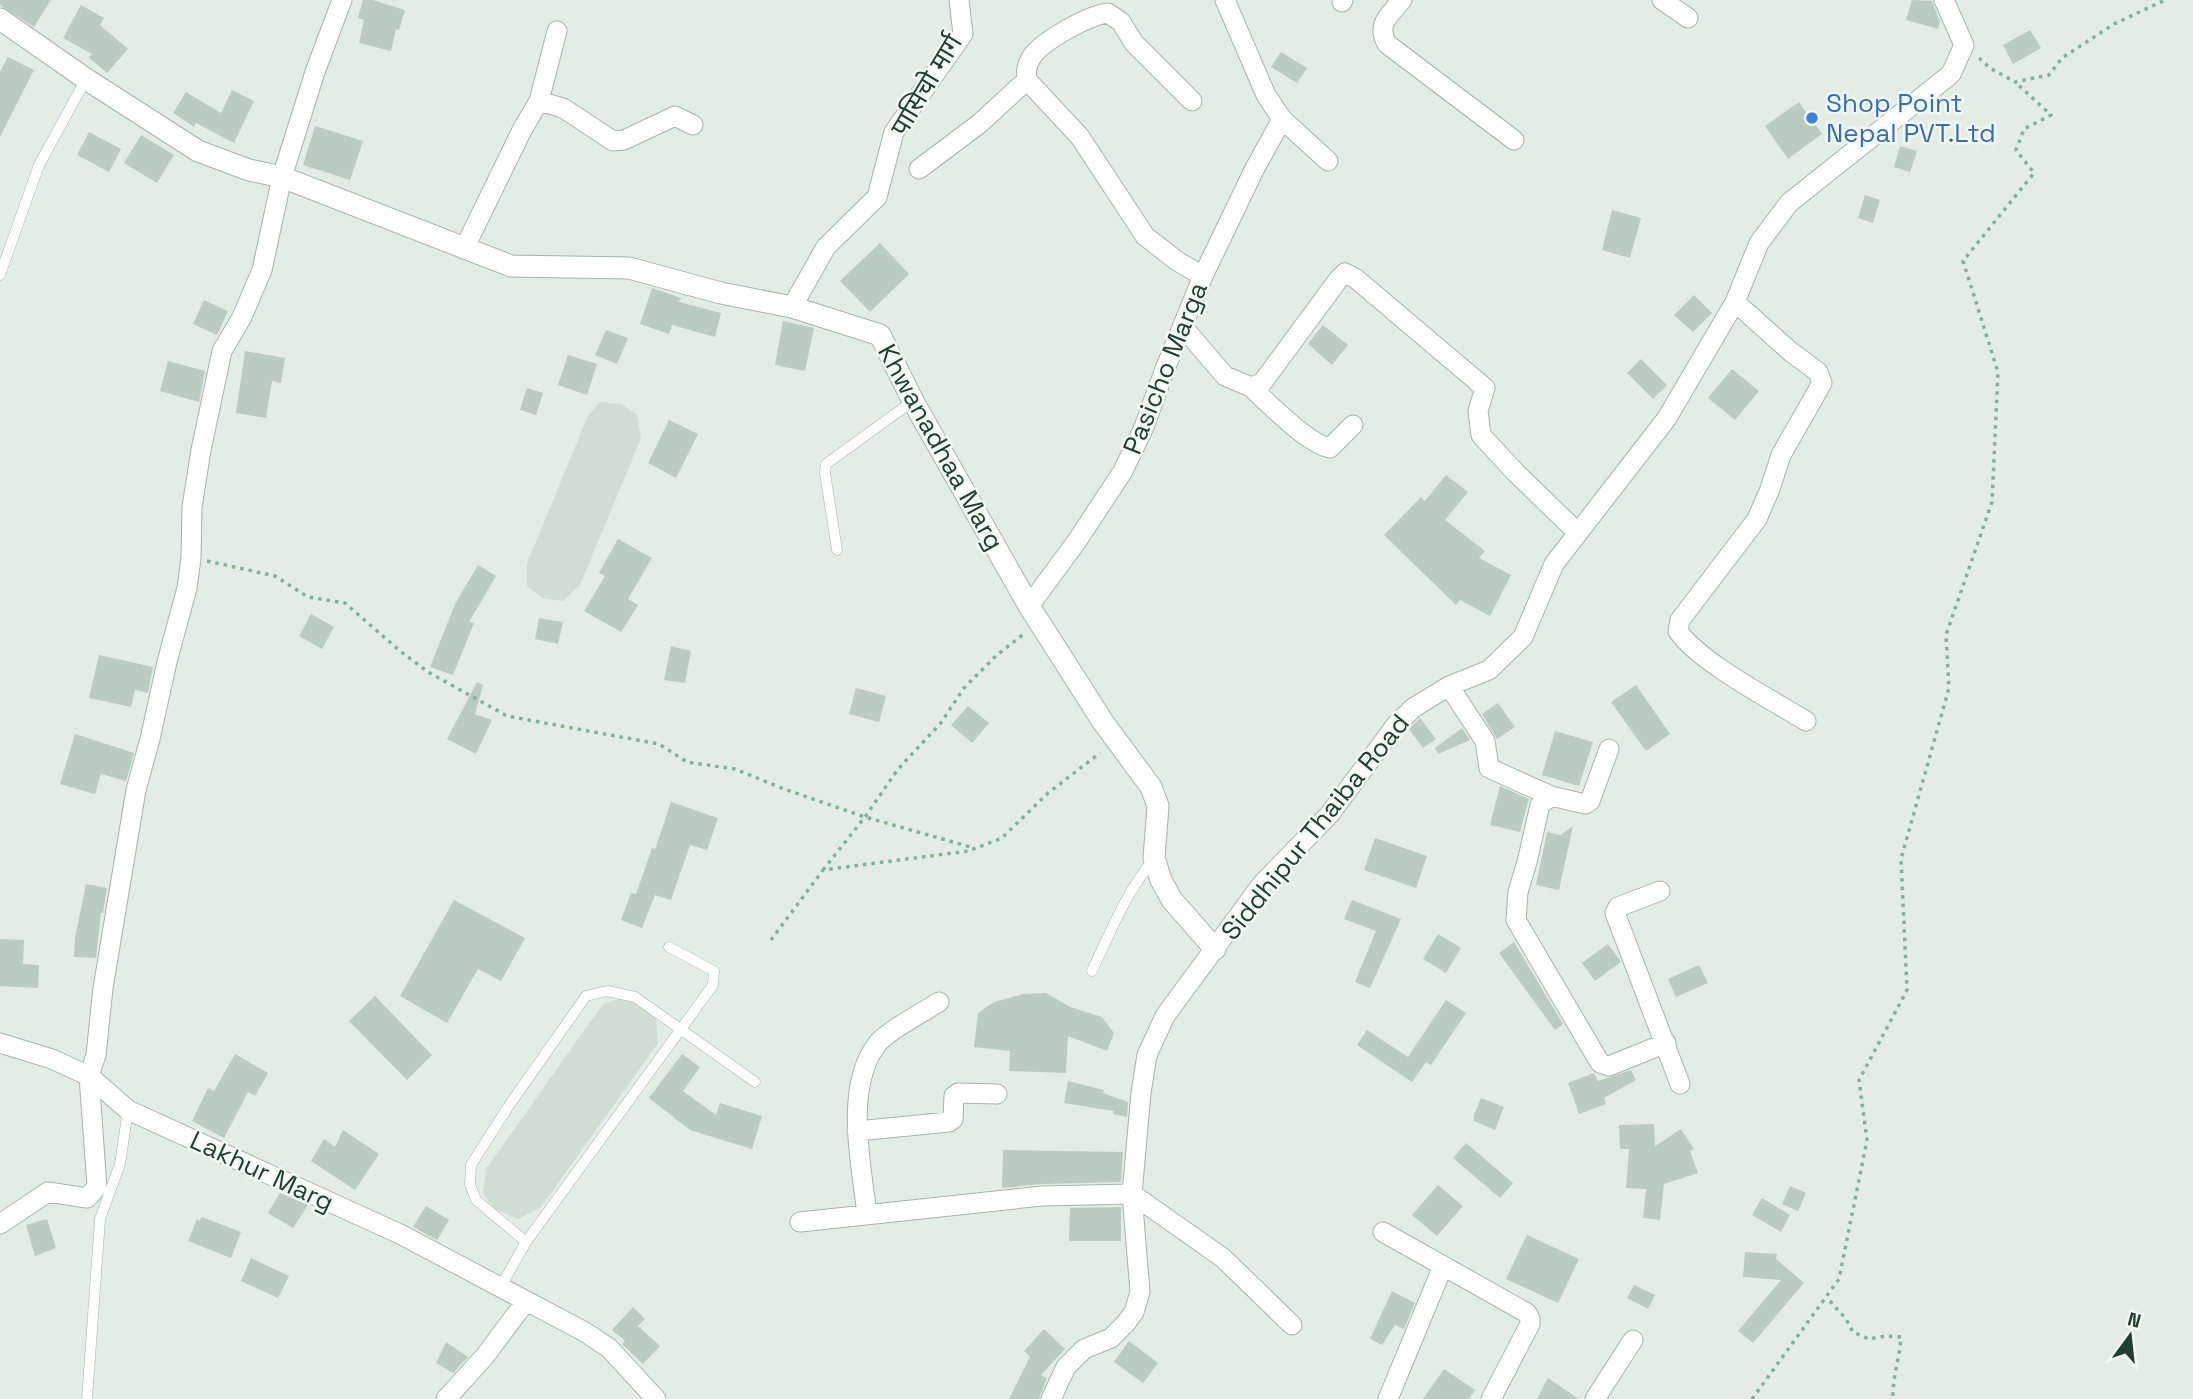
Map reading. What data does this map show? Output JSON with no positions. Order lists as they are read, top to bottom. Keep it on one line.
{"streets":{"street":["पासिचो मार्ग","Pasicho Marga","Khwanadhaa Marg","Siddhipur Thaiba Road","Lakhur Marg"]},"crossings":[["पासिचो मार्ग","Khwanadhaa Marg"],["Pasicho Marga","Khwanadhaa Marg"],["Khwanadhaa Marg","Siddhipur Thaiba Road"]],"places":["Shop Point Nepal PVT.Ltd"],"north":"top"}
